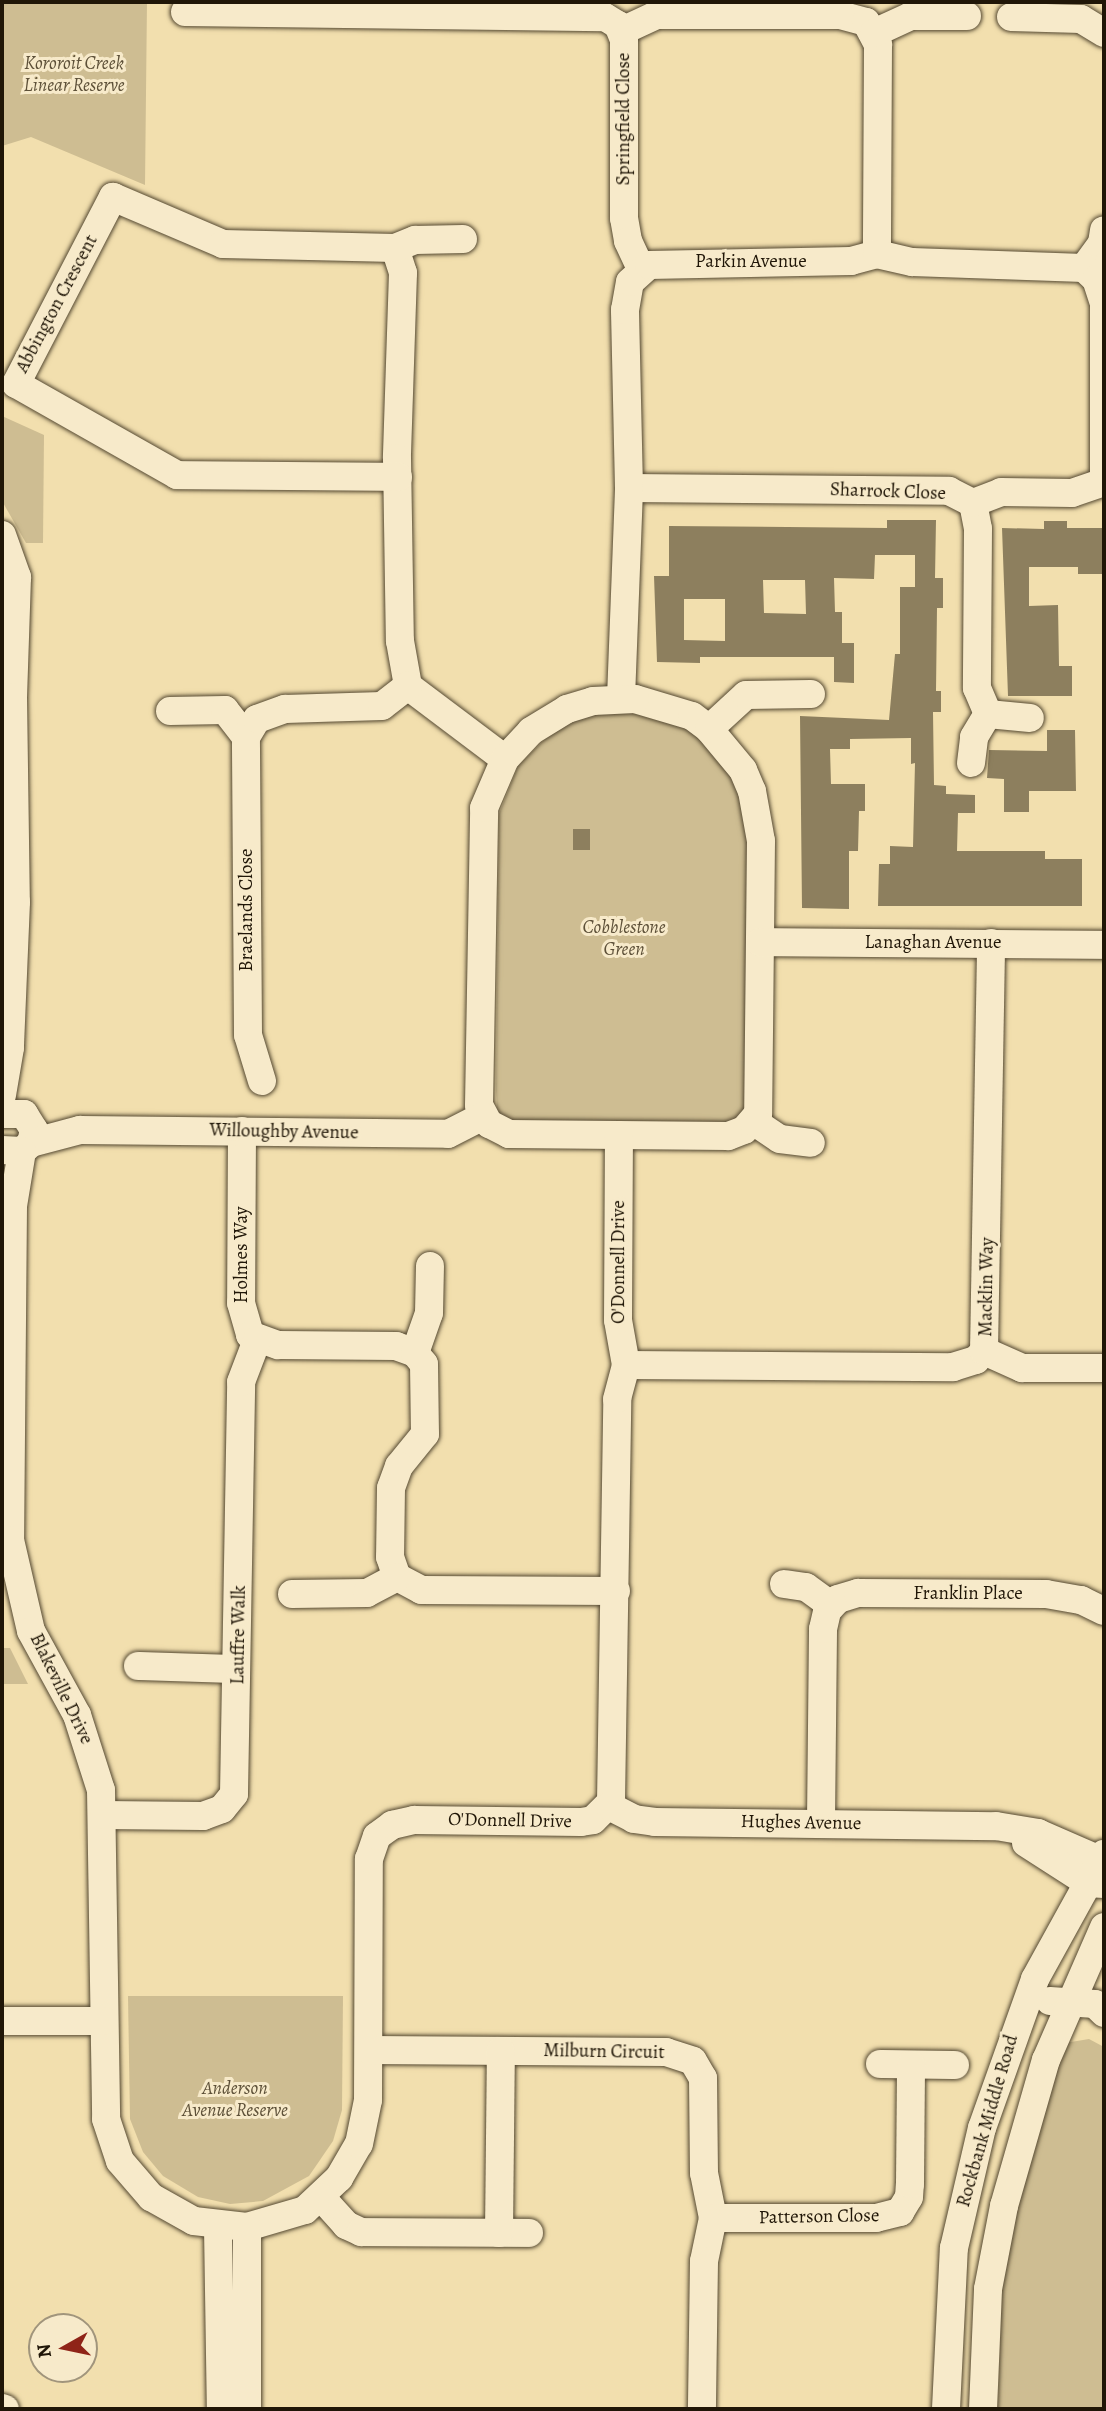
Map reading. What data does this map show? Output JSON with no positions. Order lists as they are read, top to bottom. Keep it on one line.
{"streets":{"street":["Springfield Close","Parkin Avenue","Abbington Crescent","Sharrock Close","Braelands Close","Lanaghan Avenue","Willoughby Avenue","Holmes Way","O'Donnell Drive","Macklin Way","Franklin Place","Lauffre Walk","Blakeville Drive","Hughes Avenue","Milburn Circuit","Rockbank Middle Road","Patterson Close"]},"crossings":[["Springfield Close","Parkin Avenue"],["Lanaghan Avenue","Macklin Way"],["Willoughby Avenue","Holmes Way"],["Willoughby Avenue","Blakeville Drive"],["Holmes Way","Lauffre Walk"],["O'Donnell Drive","Macklin Way"],["O'Donnell Drive","Blakeville Drive"],["O'Donnell Drive","Hughes Avenue"],["O'Donnell Drive","Milburn Circuit"],["Lauffre Walk","Blakeville Drive"],["Hughes Avenue","Rockbank Middle Road"],["Milburn Circuit","Patterson Close"]],"parks":["Kororoit Creek Linear Reserve","Cobblestone Green","Anderson Avenue Reserve"],"north":"left"}
